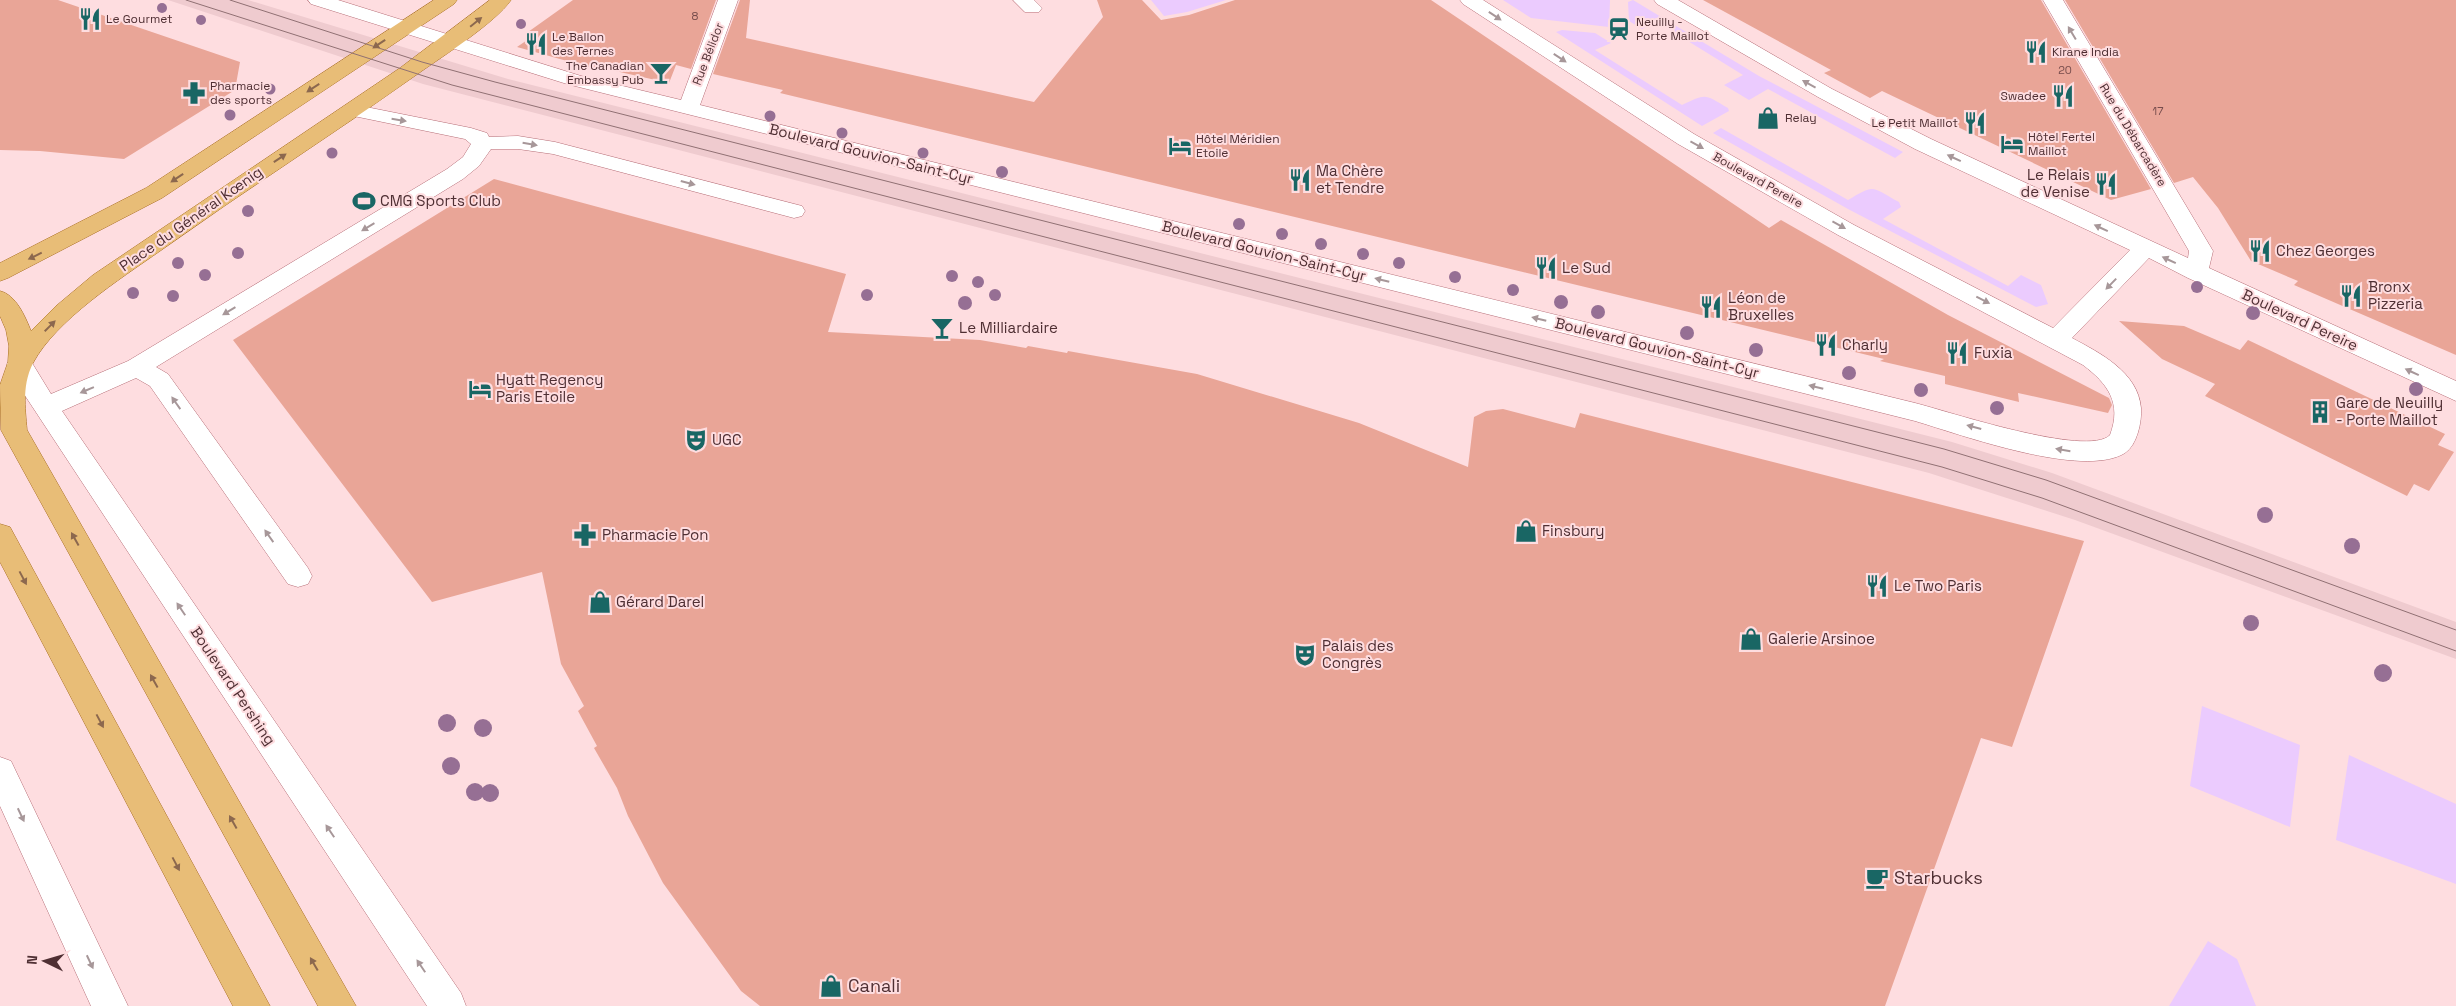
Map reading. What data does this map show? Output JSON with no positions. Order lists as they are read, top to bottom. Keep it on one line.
{"streets":{"main road":["Place du Général Kœnig"],"street":["Rue Bélidor","Rue du Débarcadère","Boulevard Gouvion-Saint-Cyr","Boulevard Pereire","Boulevard Pershing"]},"crossings":[["Rue Bélidor","Boulevard Gouvion-Saint-Cyr"],["Rue du Débarcadère","Boulevard Pereire"],["Boulevard Gouvion-Saint-Cyr","Boulevard Pereire"],["Boulevard Gouvion-Saint-Cyr","Place du Général Kœnig"],["Place du Général Kœnig","Boulevard Pershing"]],"one_way":["Rue du Débarcadère","Boulevard Gouvion-Saint-Cyr"],"places":{"restaurant":["Le Gourmet","Le Ballon des Ternes","Kirane India","Swadee","Le Petit Maillot","Ma Chère et Tendre","Le Relais de Venise","Chez Georges","Le Sud","Bronx Pizzeria","Léon de Bruxelles","Charly","Fuxia","Le Two Paris"],"station":["Neuilly - Porte Maillot"],"bar":["The Canadian Embassy Pub","Le Milliardaire"],"pharmacy":["Pharmacie des sports","Pharmacie Pon"],"shop":["Relay","Finsbury","Gérard Darel","Galerie Arsinoe","Canali"],"hotel":["Hôtel Fertel Maillot","Hôtel Méridien Etoile","Hyatt Regency Paris Etoile"],"sports":["CMG Sports Club"],"building":["Gare de Neuilly - Porte Maillot"],"theatre":["UGC","Palais des Congrès"],"cafe":["Starbucks"]},"house_numbers":["8","20","17"],"north":"left"}
